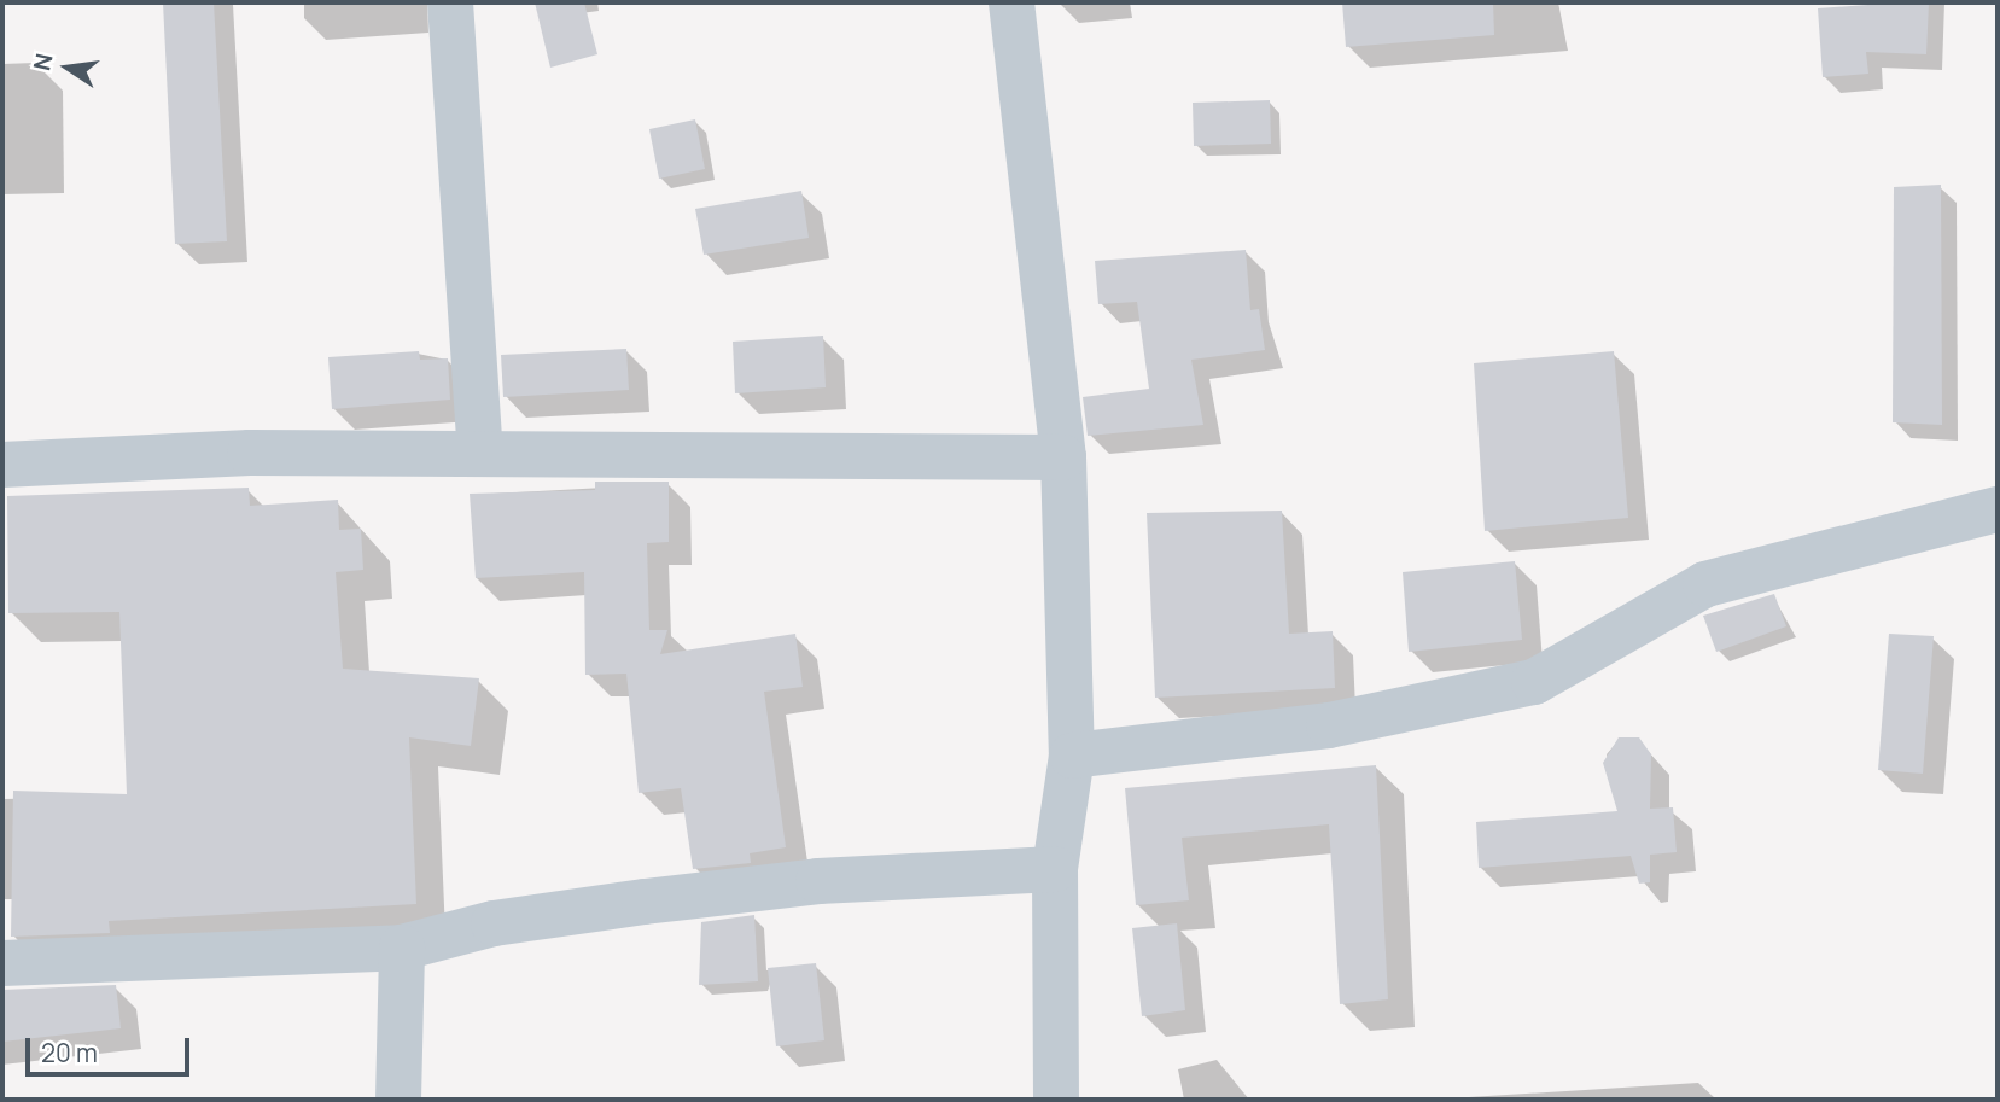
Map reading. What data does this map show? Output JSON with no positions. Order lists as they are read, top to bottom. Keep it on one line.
{"scale_bar":"20 m","north":"left"}
